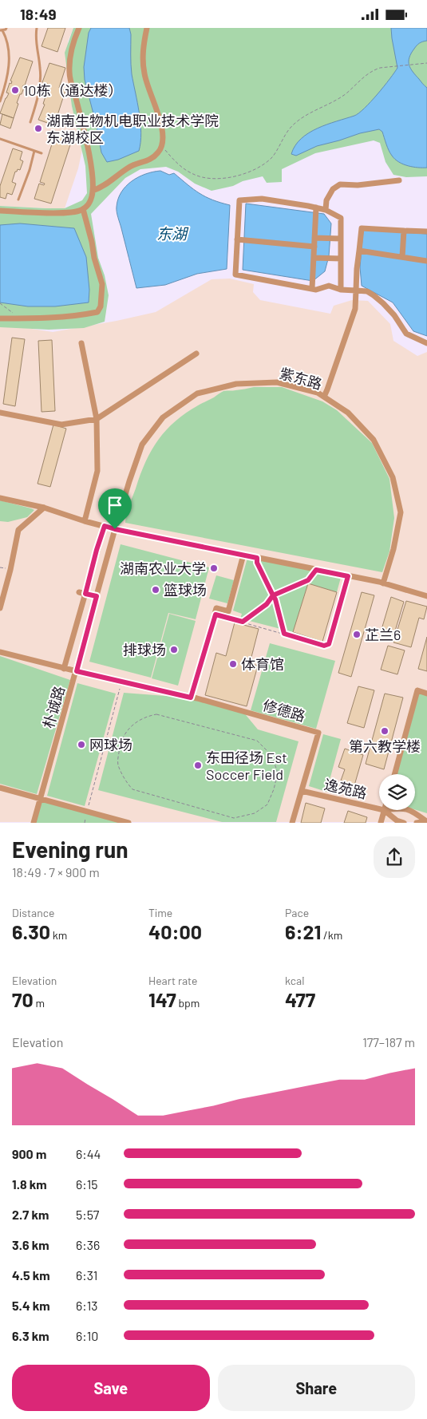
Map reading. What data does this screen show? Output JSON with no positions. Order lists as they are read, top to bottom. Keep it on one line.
{"streets":{"street":["紫东路","朴诚路","修德路","逸苑路"]},"crossings":[["紫东路","朴诚路"],["修德路","逸苑路"]],"water":["东湖"],"places":["10栋（通达楼）","湖南生物机电职业技术学院 东湖校区","湖南农业大学","篮球场","芷兰6","排球场","体育馆","第六教学楼","网球场","东田径场 Est Soccer Field"],"page":{"status":"18:49","heading":["Evening run","18:49 · 7 × 900 m"],"stats":[["Distance","6.30 km"],["Time","40:00"],["Pace","6:21 /km"],["Elevation","70 m"],["Heart rate","147 bpm"],["kcal","477"]],"chart":["Elevation","177–187 m"],"list":[{"name":"900 m","note":"6:44"},{"name":"1.8 km","note":"6:15"},{"name":"2.7 km","note":"5:57"},{"name":"3.6 km","note":"6:36"},{"name":"4.5 km","note":"6:31"},{"name":"5.4 km","note":"6:13"},{"name":"6.3 km","note":"6:10"}],"buttons":["Save","Share"]}}
